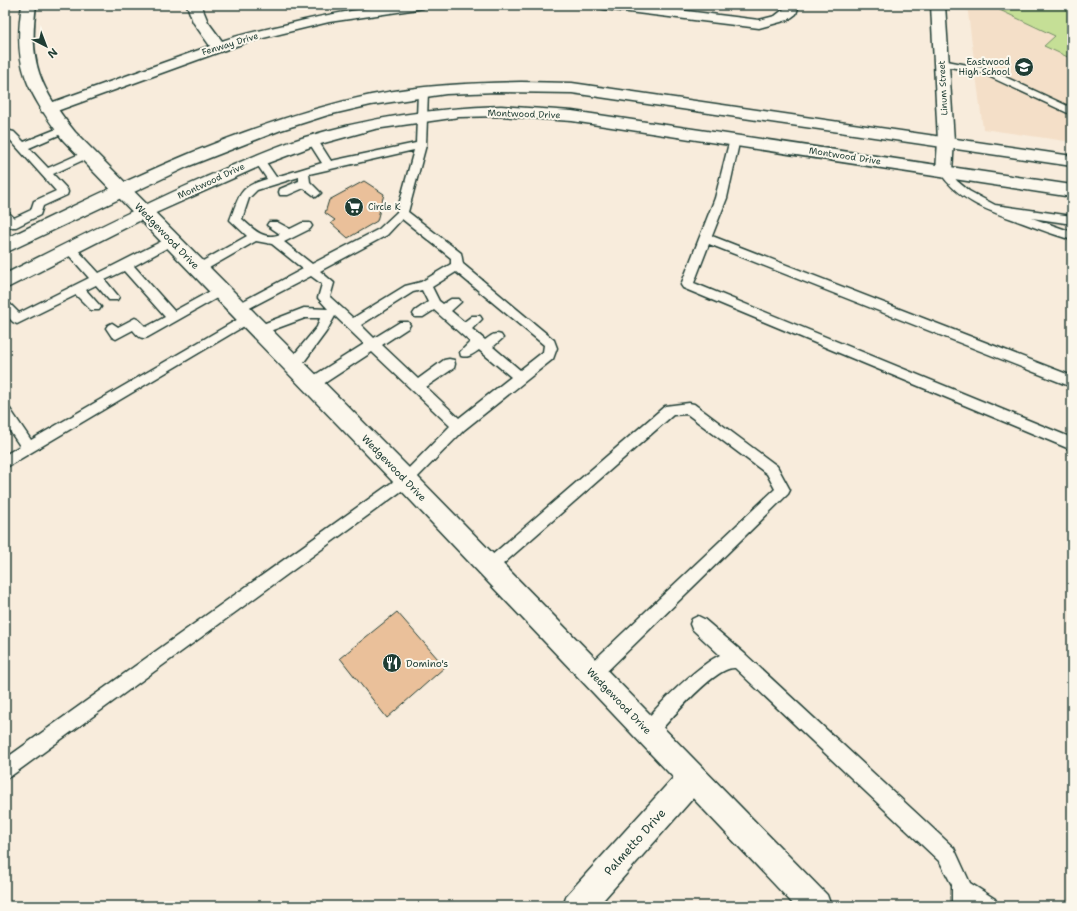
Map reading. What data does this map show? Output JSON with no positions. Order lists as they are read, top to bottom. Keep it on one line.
{"streets":{"street":["Fenway Drive","Linum Street","Montwood Drive","Wedgewood Drive","Palmetto Drive"]},"crossings":[["Fenway Drive","Wedgewood Drive"],["Linum Street","Montwood Drive"],["Montwood Drive","Wedgewood Drive"],["Wedgewood Drive","Palmetto Drive"]],"places":{"school or university":["Eastwood High School"],"supermarket":["Circle K"],"restaurant":["Domino's"]},"north":"bottom right"}
